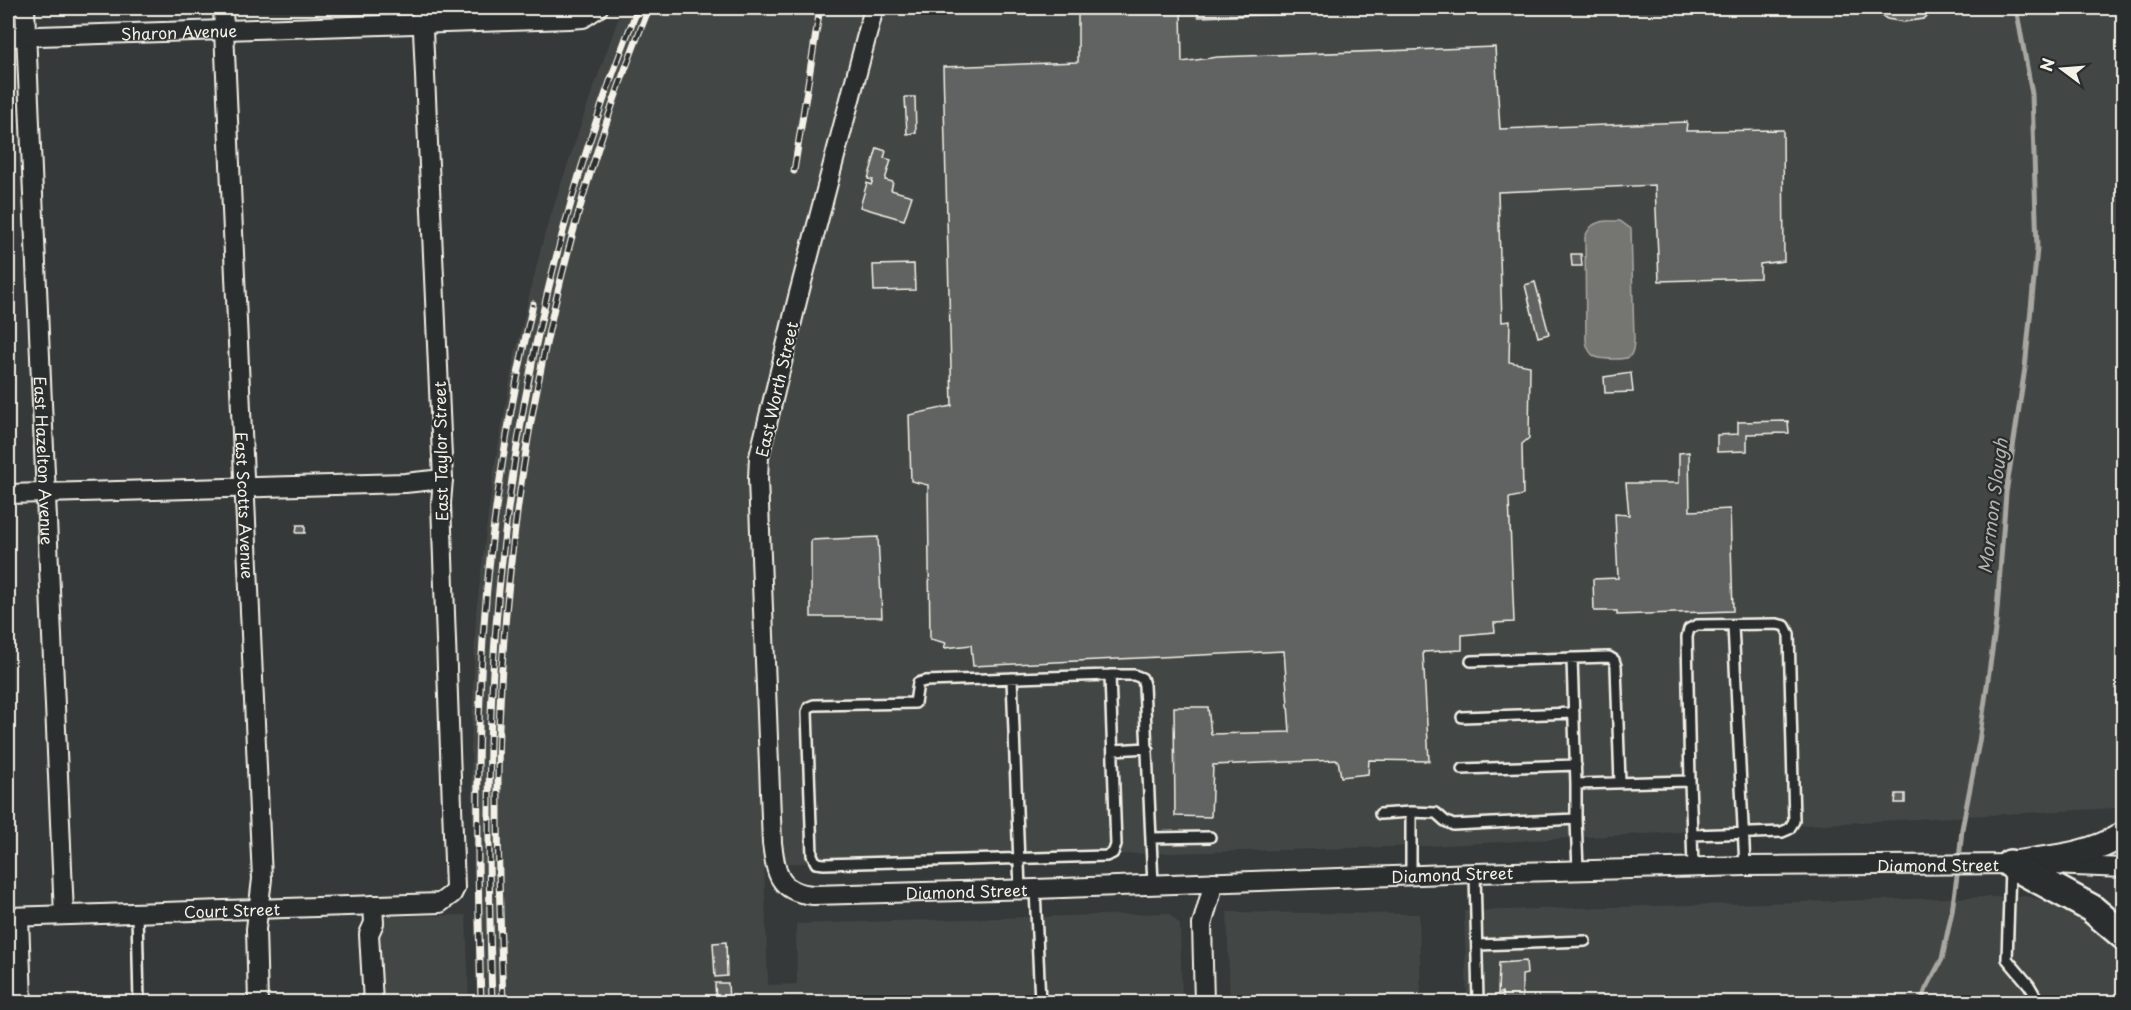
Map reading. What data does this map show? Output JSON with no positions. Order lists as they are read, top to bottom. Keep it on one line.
{"streets":{"street":["Sharon Avenue","East Worth Street","East Taylor Street","East Hazelton Avenue","East Scotts Avenue","Diamond Street","Court Street"]},"crossings":[["Sharon Avenue","East Taylor Street"],["Sharon Avenue","East Hazelton Avenue"],["Sharon Avenue","East Scotts Avenue"],["East Worth Street","Diamond Street"],["East Taylor Street","Court Street"],["East Hazelton Avenue","Court Street"],["East Scotts Avenue","Court Street"]],"water":["Mormon Slough"],"north":"left"}
